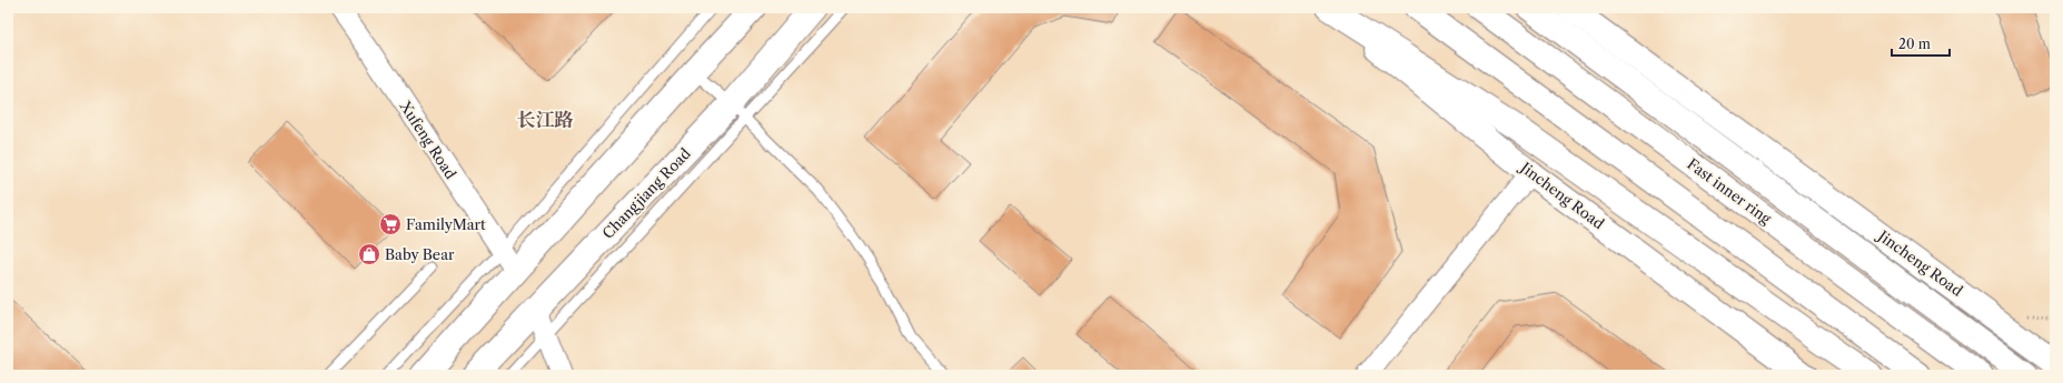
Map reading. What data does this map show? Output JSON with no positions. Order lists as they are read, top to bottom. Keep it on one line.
{"streets":{"main road":["Fast inner ring","Changjiang Road","Jincheng Road"],"street":["Xufeng Road"]},"districts":["长江路"],"places":{"supermarket":["FamilyMart"],"shop":["Baby Bear"]},"scale_bar":"20 m"}
